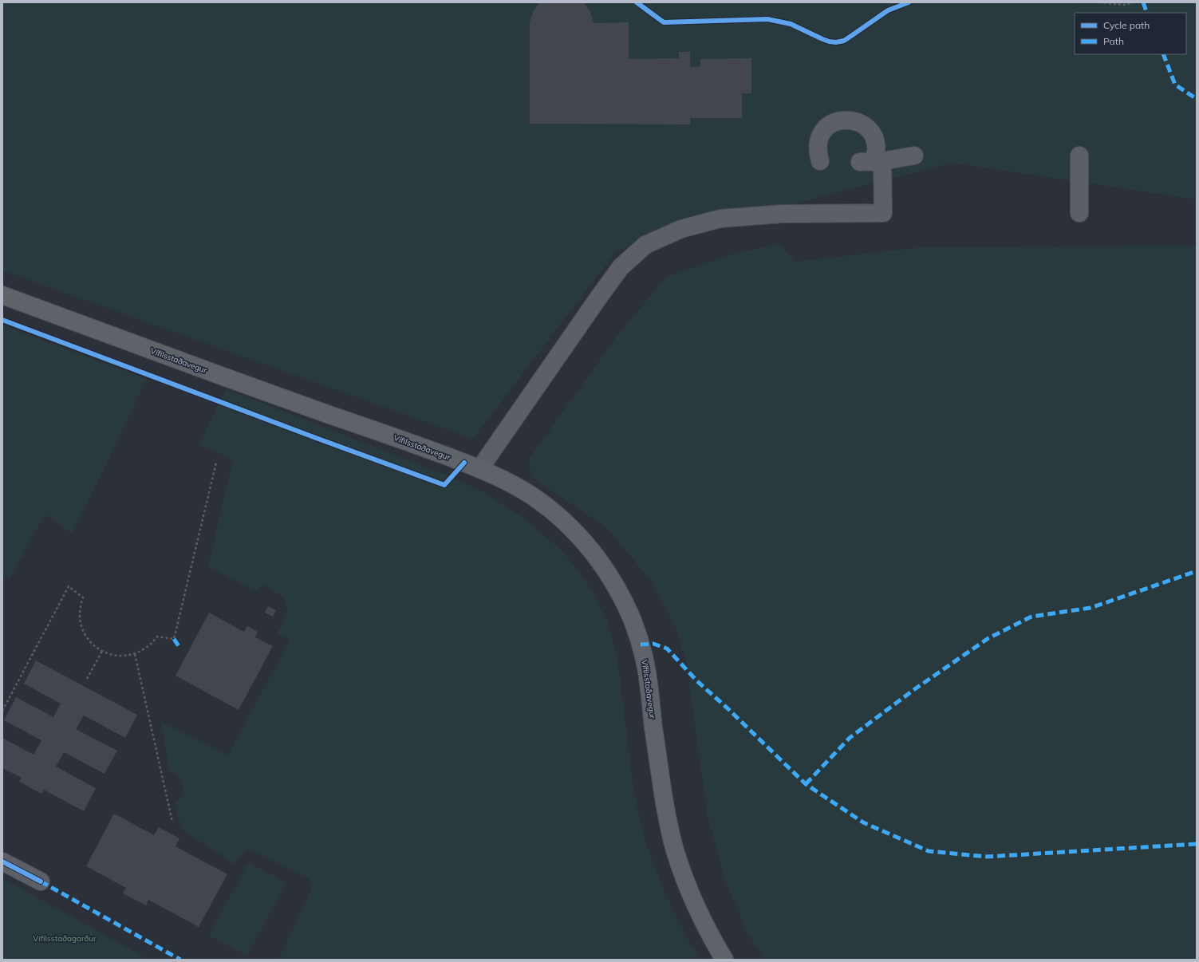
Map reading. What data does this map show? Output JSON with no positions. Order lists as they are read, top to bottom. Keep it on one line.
{"streets":{"main road":["Vífilsstaðavegur"]},"parks":["Vífilsstaðagarður"],"legend":["Cycle path","Path"]}
